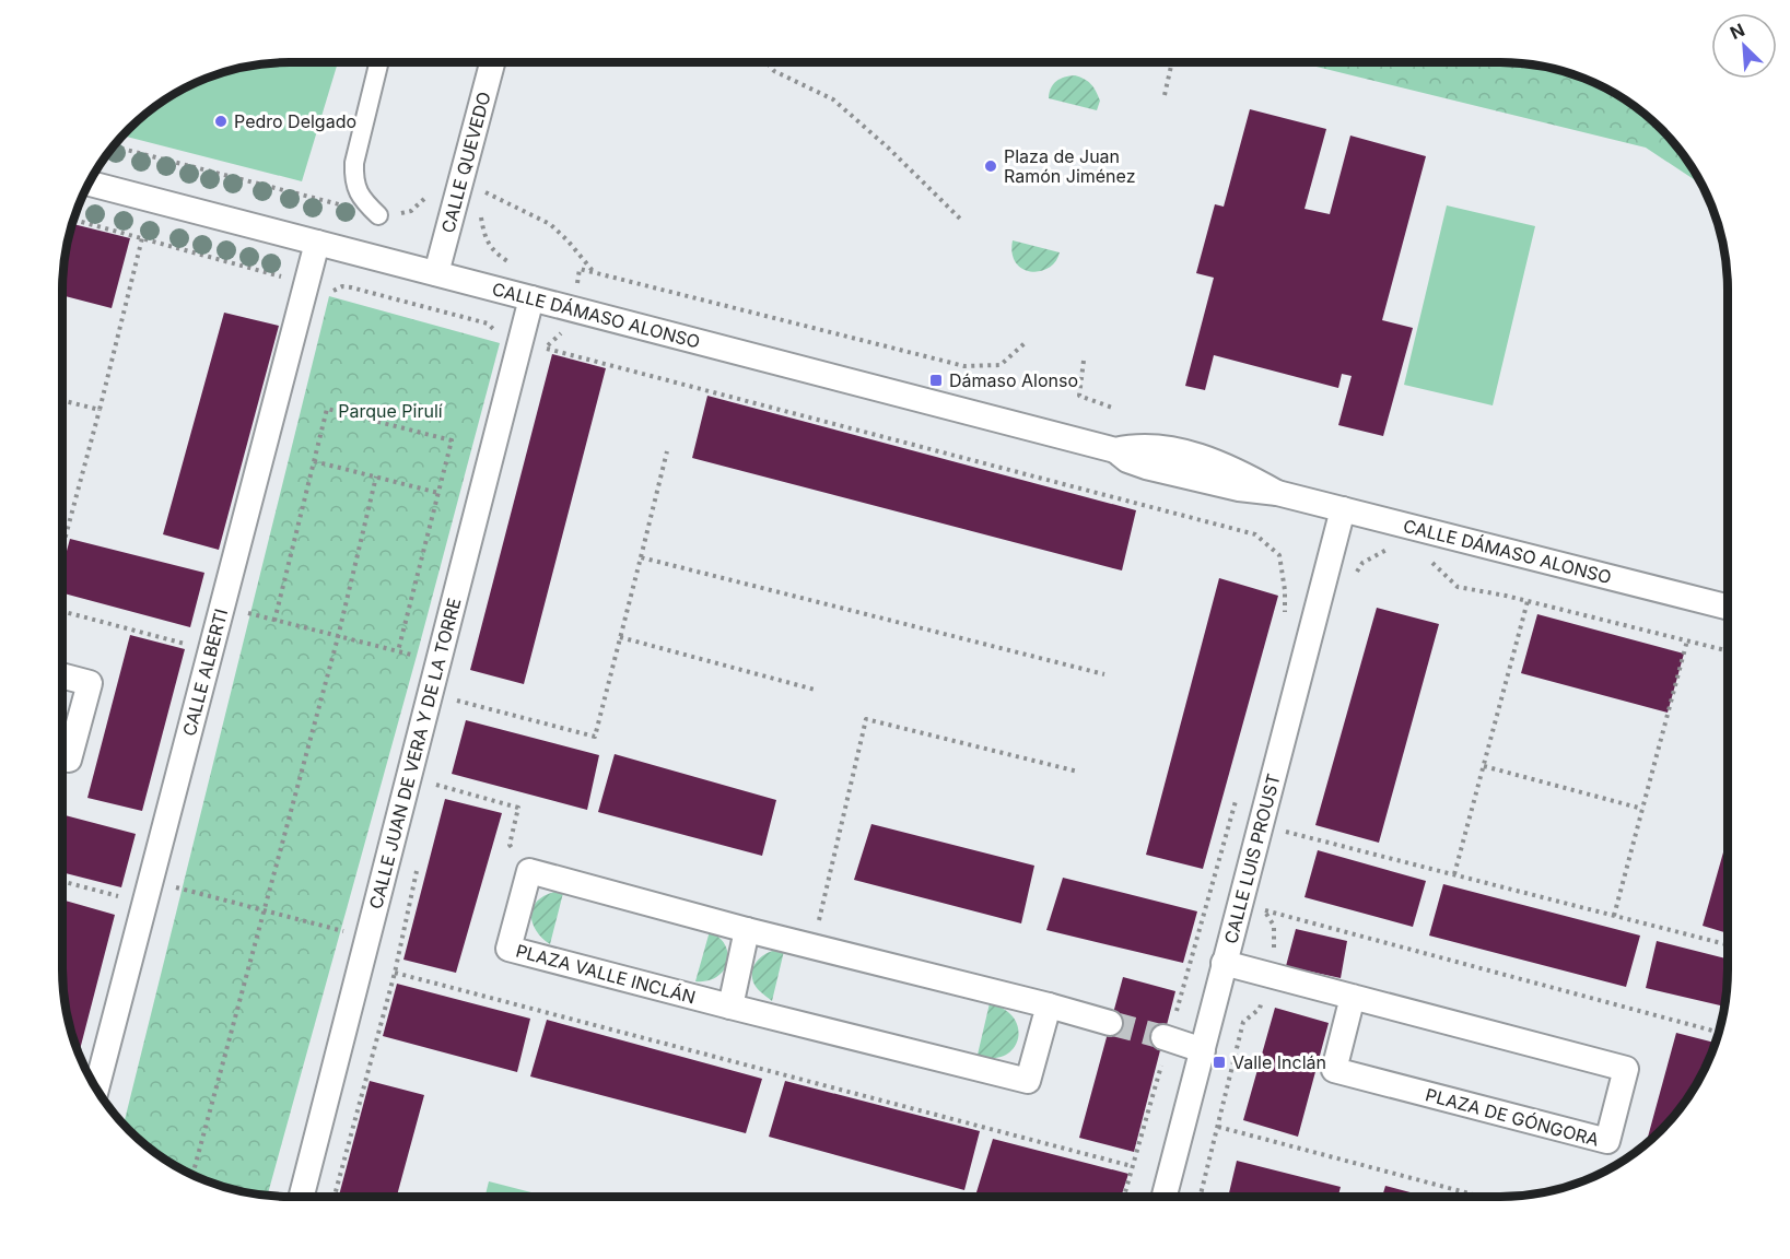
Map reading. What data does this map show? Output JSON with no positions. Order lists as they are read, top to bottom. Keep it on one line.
{"streets":{"street":["CALLE QUEVEDO","CALLE DÁMASO ALONSO","CALLE ALBERTI","CALLE JUAN DE VERA Y DE LA TORRE","CALLE LUIS PROUST","PLAZA VALLE INCLÁN","PLAZA DE GÓNGORA"]},"crossings":[["CALLE QUEVEDO","CALLE DÁMASO ALONSO"],["CALLE DÁMASO ALONSO","CALLE ALBERTI"],["CALLE DÁMASO ALONSO","CALLE JUAN DE VERA Y DE LA TORRE"],["CALLE DÁMASO ALONSO","CALLE LUIS PROUST"],["CALLE LUIS PROUST","PLAZA DE GÓNGORA"]],"parks":["Parque Pirulí"],"places":{"other":["Pedro Delgado","Plaza de Juan Ramón Jiménez"],"transit":["Dámaso Alonso","Valle Inclán"]},"north":"top left"}
